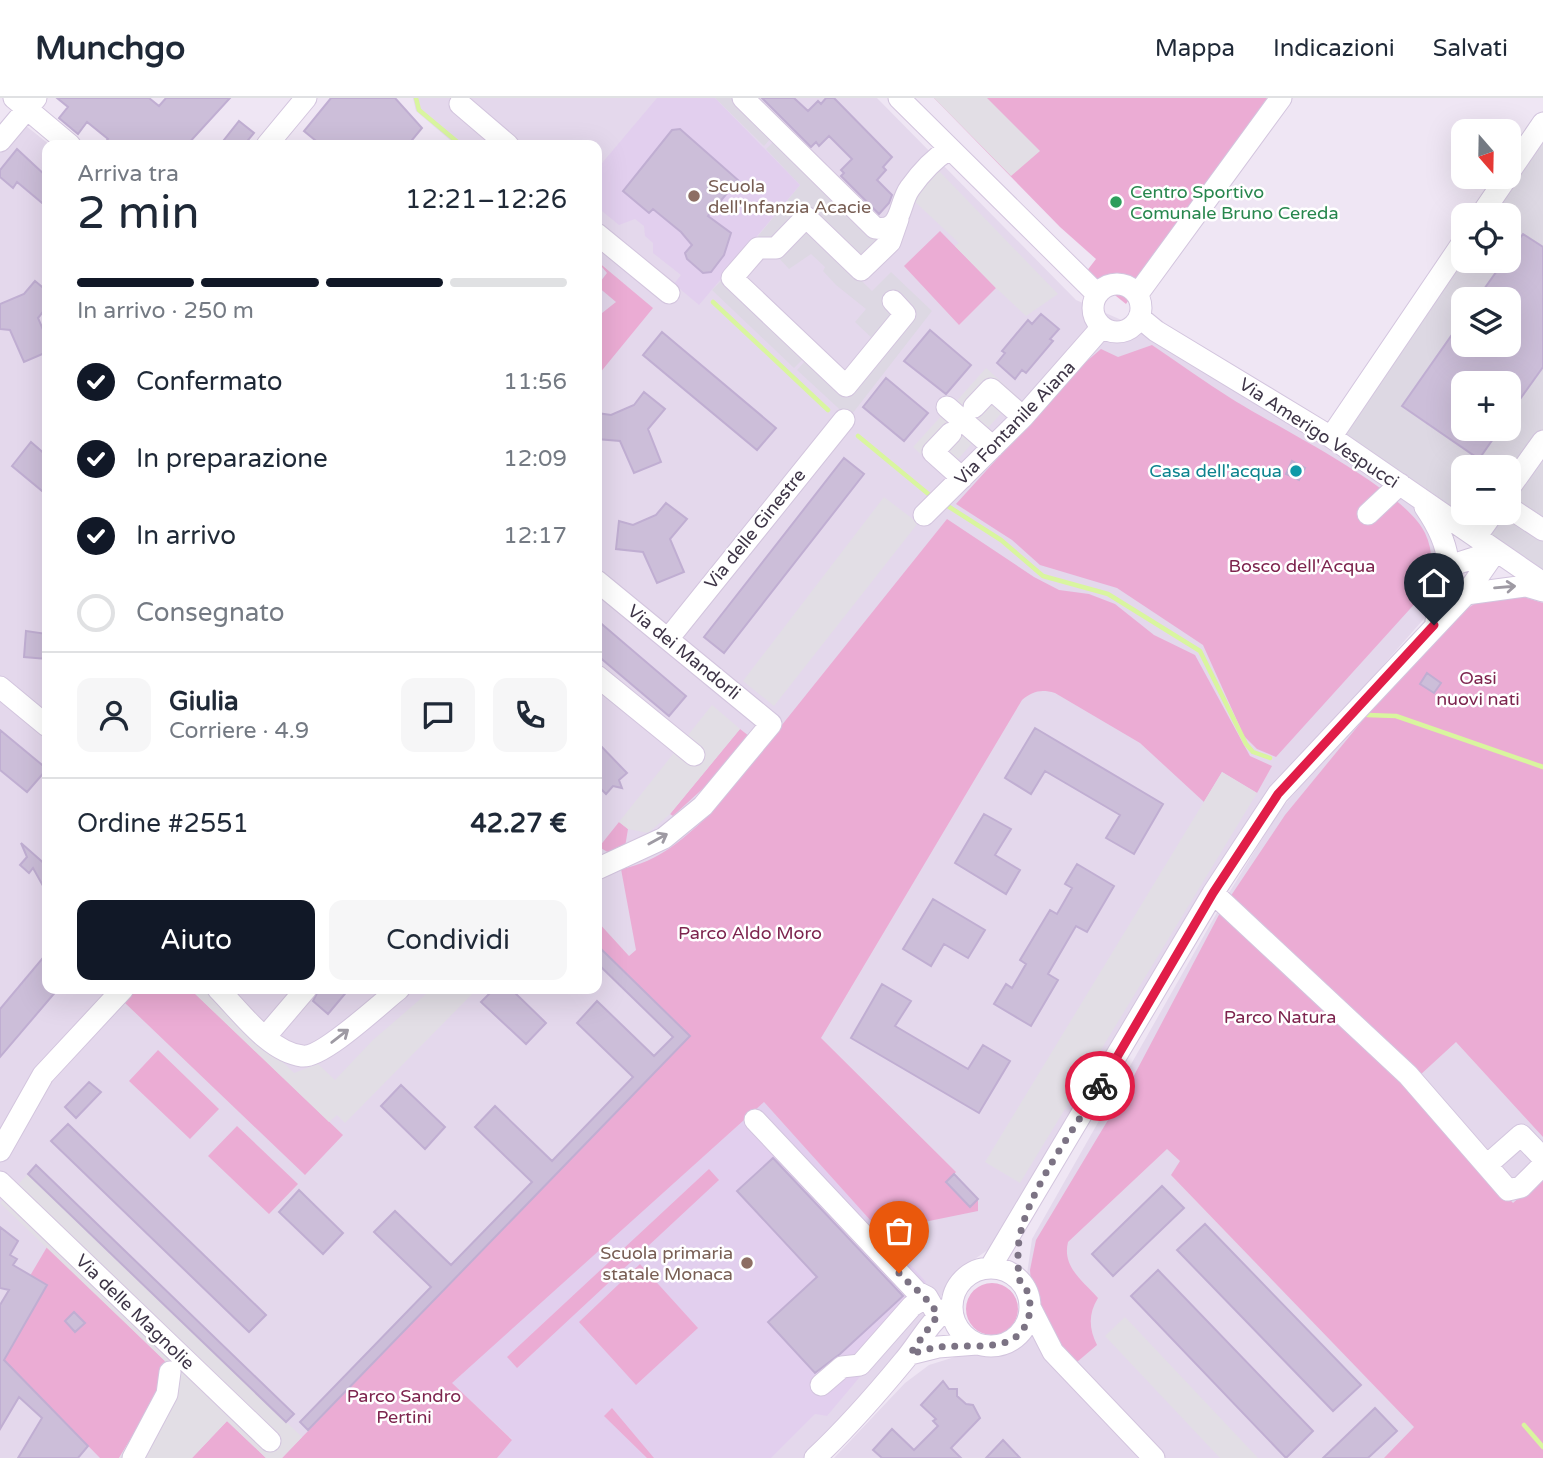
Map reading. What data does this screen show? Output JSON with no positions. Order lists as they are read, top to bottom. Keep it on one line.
{"streets":{"street":["Via Fontanile Aiana","Via Amerigo Vespucci","Via delle Ginestre","Via dei Mandorli","Via delle Magnolie"]},"crossings":[["Via Fontanile Aiana","Via Amerigo Vespucci"],["Via delle Ginestre","Via dei Mandorli"]],"parks":["Bosco dell'Acqua","Oasi nuovi nati","Parco Aldo Moro","Parco Natura","Parco Sandro Pertini"],"places":["Scuola dell'Infanzia Acacie","Centro Sportivo Comunale Bruno Cereda","Casa dell'acqua","Scuola primaria statale Monaca"],"north":"bottom","page":{"header":"Munchgo","nav":["Mappa","Indicazioni","Salvati"],"map_buttons":["+","−"],"heading":["2 min","Arriva tra","12:21–12:26"],"panel":["Giulia","Corriere · 4.9","Ordine #2551","42.27 €"],"bar":"In arrivo · 250 m","list":[["Confermato","11:56"],["In preparazione","12:09"],["In arrivo","12:17"],"Consegnato"],"buttons":["Aiuto","Condividi"]}}
